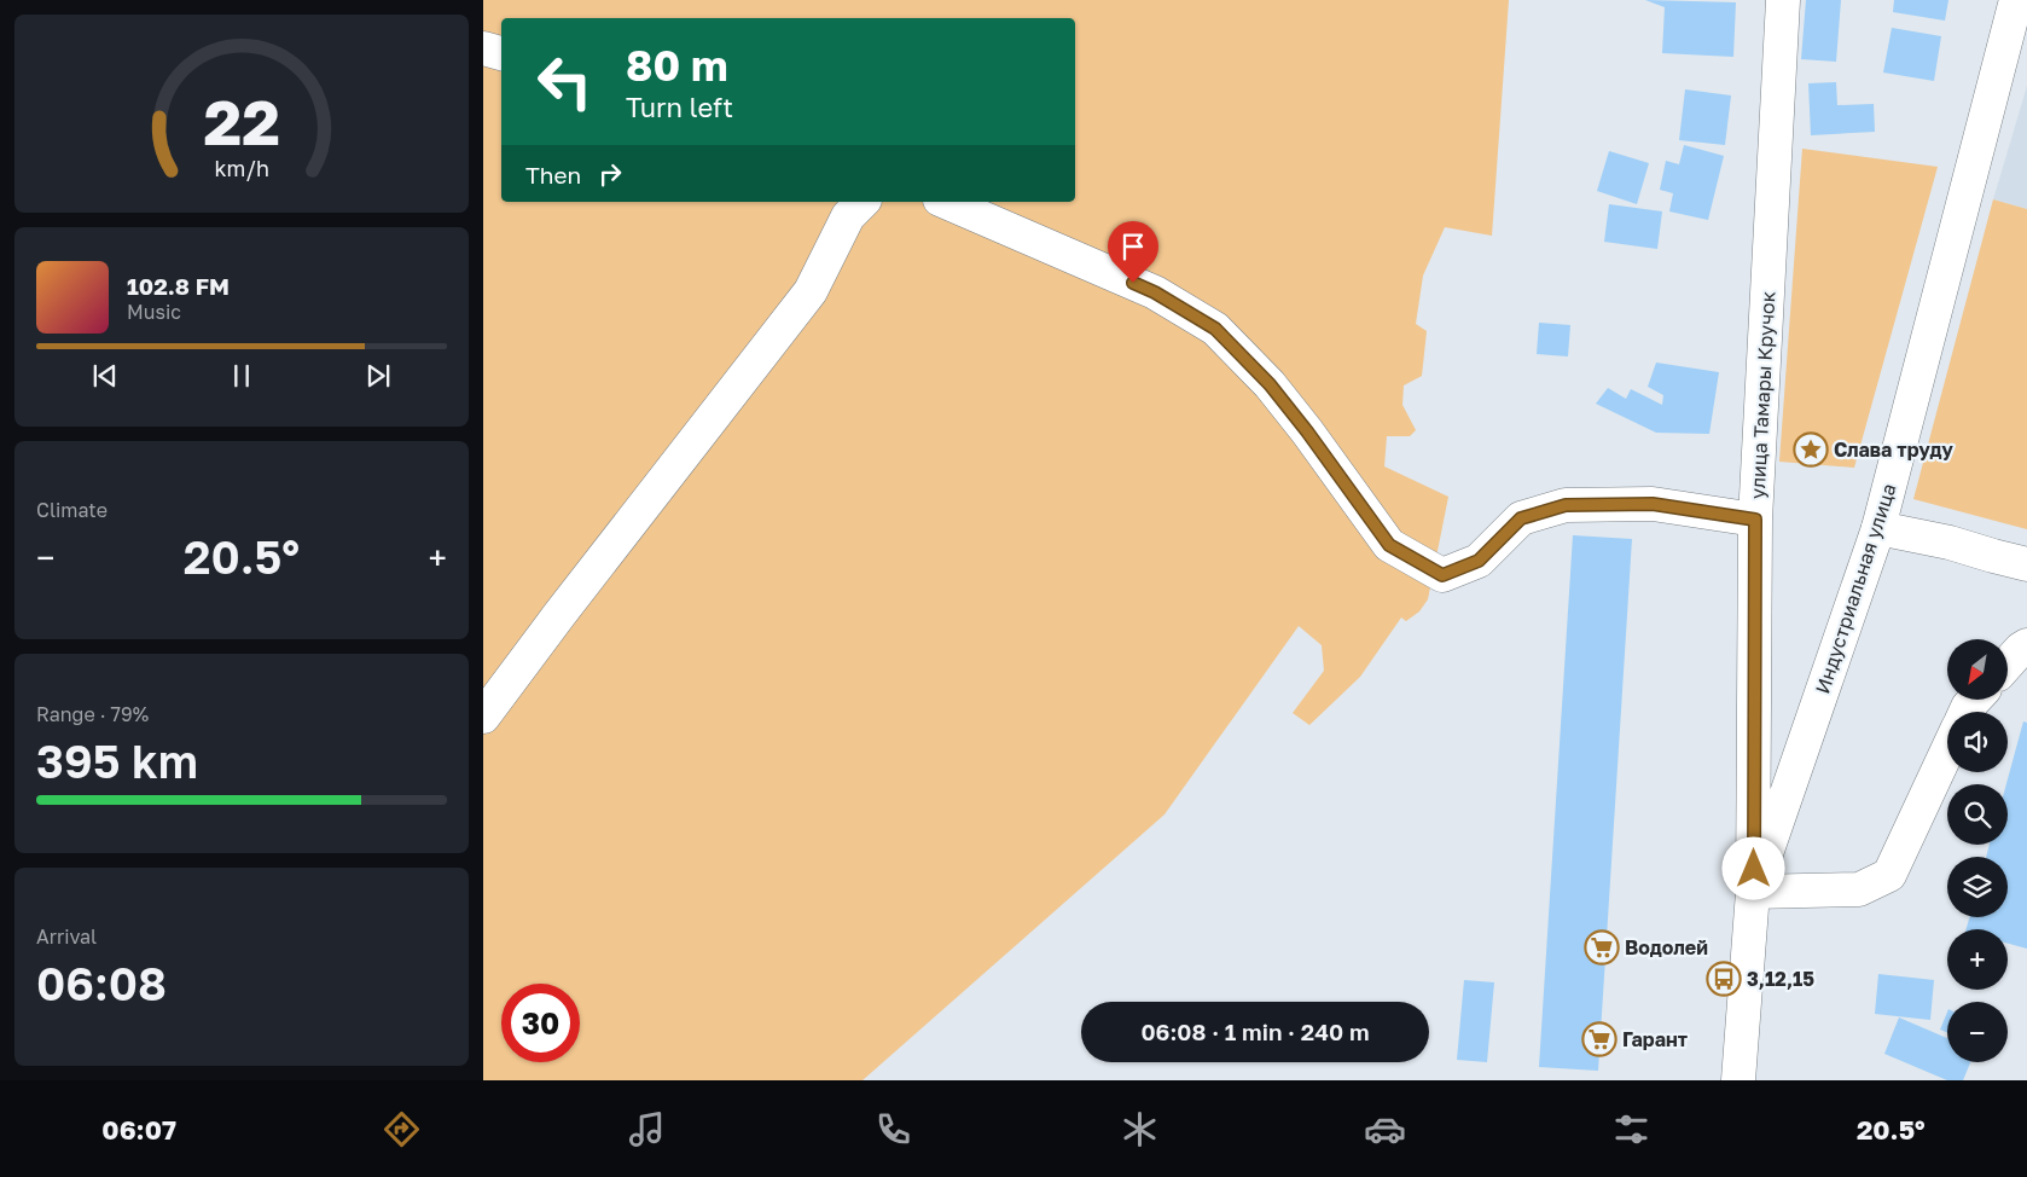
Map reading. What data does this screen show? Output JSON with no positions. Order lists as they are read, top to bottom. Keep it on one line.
{"streets":{"street":["улица Тамары Кручок","Индустриальная улица"]},"crossings":[["улица Тамары Кручок","Индустриальная улица"]],"places":{"place":["Слава труду"],"supermarket":["Водолей","Гарант"],"bus stop":["3,12,15"]},"north":"bottom left","page":{"turn":["80 m","Turn left"],"then":"Then","song":["102.8 FM","Music"],"tile":["Climate",["Range · 79%","395 km"],["Arrival","06:08"]],"heat":["−","20.5°","+"],"map_buttons":["+","−"],"limit":"30","trip":"06:08 · 1 min · 240 m","tabs":["06:07","20.5°"],"gauge":["22","km/h"]}}
